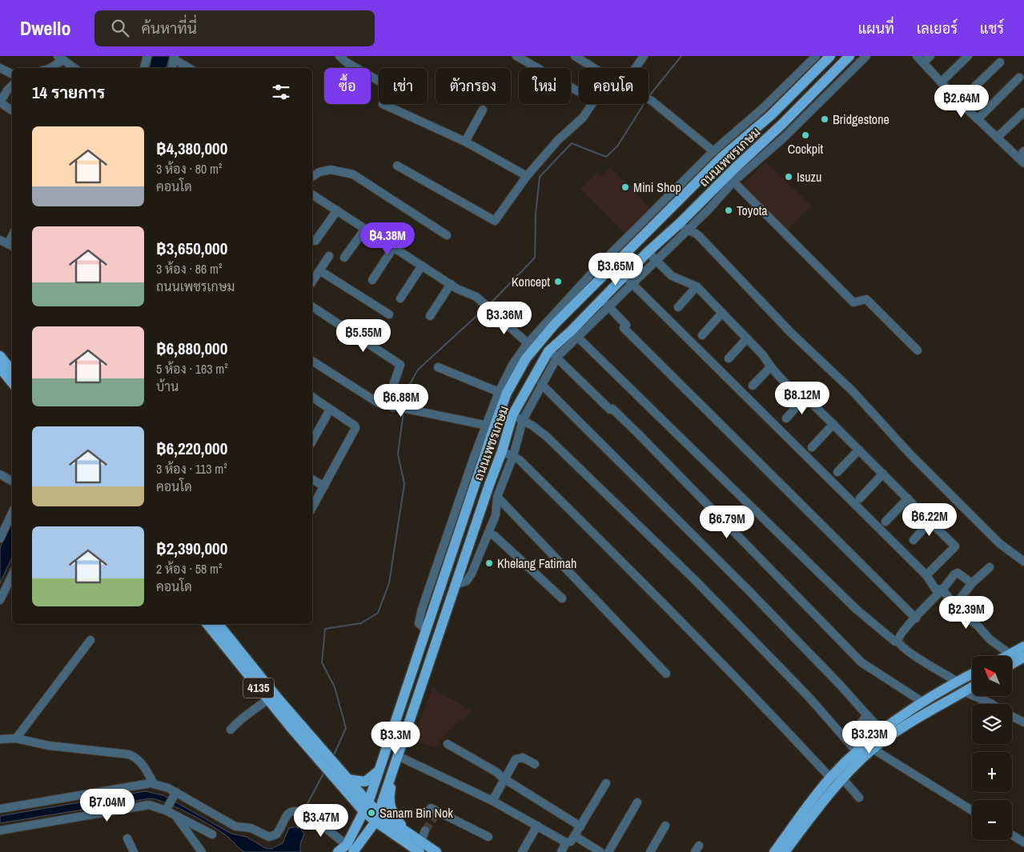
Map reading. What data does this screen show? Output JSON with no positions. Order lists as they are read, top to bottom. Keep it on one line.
{"streets":{"main road":["ถนนเพชรเกษม","4135"]},"crossings":[["ถนนเพชรเกษม","4135"]],"places":["Bridgestone","Cockpit","Isuzu","Mini Shop","Toyota","Koncept","Khelang Fatimah","Sanam Bin Nok"],"north":"top left","page":{"header":"Dwello","search":"ค้นหาที่นี่","nav":["แผนที่","เลเยอร์","แชร์"],"chip":["ซื้อ","เช่า","ตัวกรอง","ใหม่","คอนโด"],"heading":"14 รายการ","price":["฿2.64M","฿4.38M","฿3.65M","฿3.36M","฿5.55M","฿8.12M","฿6.88M","฿6.22M","฿6.79M","฿2.39M","฿3.23M","฿3.3M","฿7.04M","฿3.47M"],"list":[{"name":"฿4,380,000","note":"3 ห้อง · 80 m² · คอนโด"},{"name":"฿3,650,000","note":"3 ห้อง · 86 m² · ถนนเพชรเกษม"},{"name":"฿6,880,000","note":"5 ห้อง · 163 m² · บ้าน"},{"name":"฿6,220,000","note":"3 ห้อง · 113 m² · คอนโด"},{"name":"฿2,390,000","note":"2 ห้อง · 58 m² · คอนโด"}],"map_buttons":["+","−"]}}
